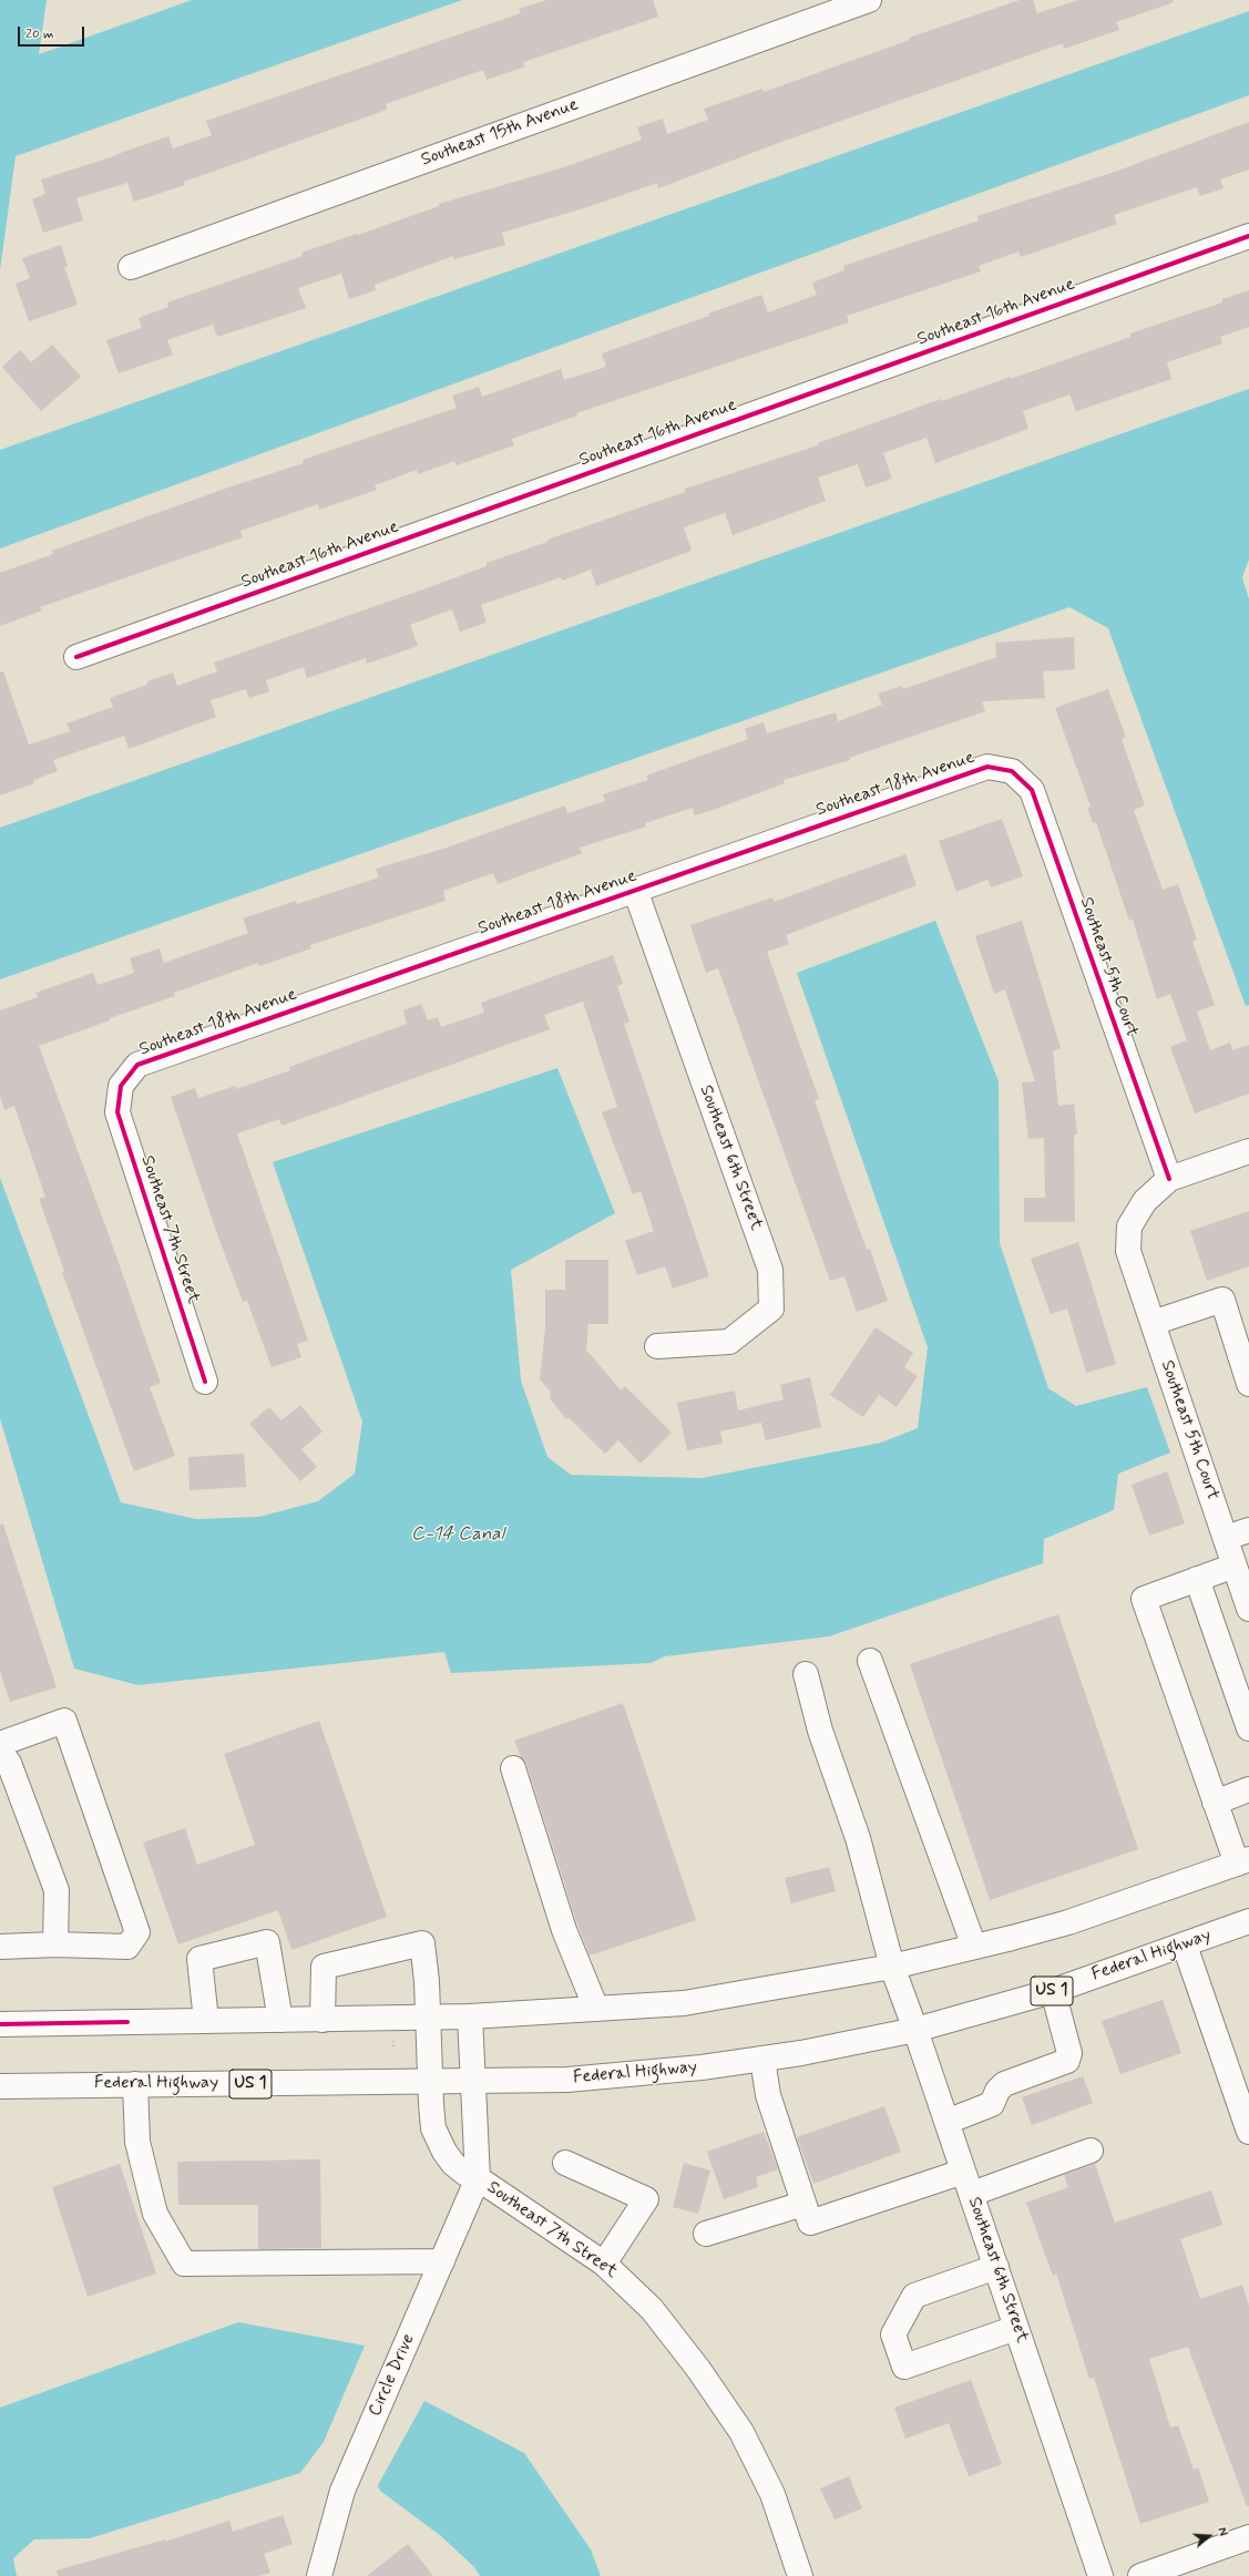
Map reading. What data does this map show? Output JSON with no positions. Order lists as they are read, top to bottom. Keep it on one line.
{"streets":{"street":["Southeast 15th Avenue","Southeast 16th Avenue","Southeast 18th Avenue","Southeast 5th Court","Southeast 6th Street","Southeast 7th Street","Federal Highway","US 1","Circle Drive"]},"crossings":[["Southeast 18th Avenue","Southeast 5th Court"],["Southeast 18th Avenue","Southeast 6th Street"],["Southeast 18th Avenue","Southeast 7th Street"],["Southeast 6th Street","Federal Highway"],["Southeast 7th Street","Federal Highway"],["Southeast 7th Street","Circle Drive"]],"water":["C-14 Canal"],"scale_bar":"20 m","north":"right"}
